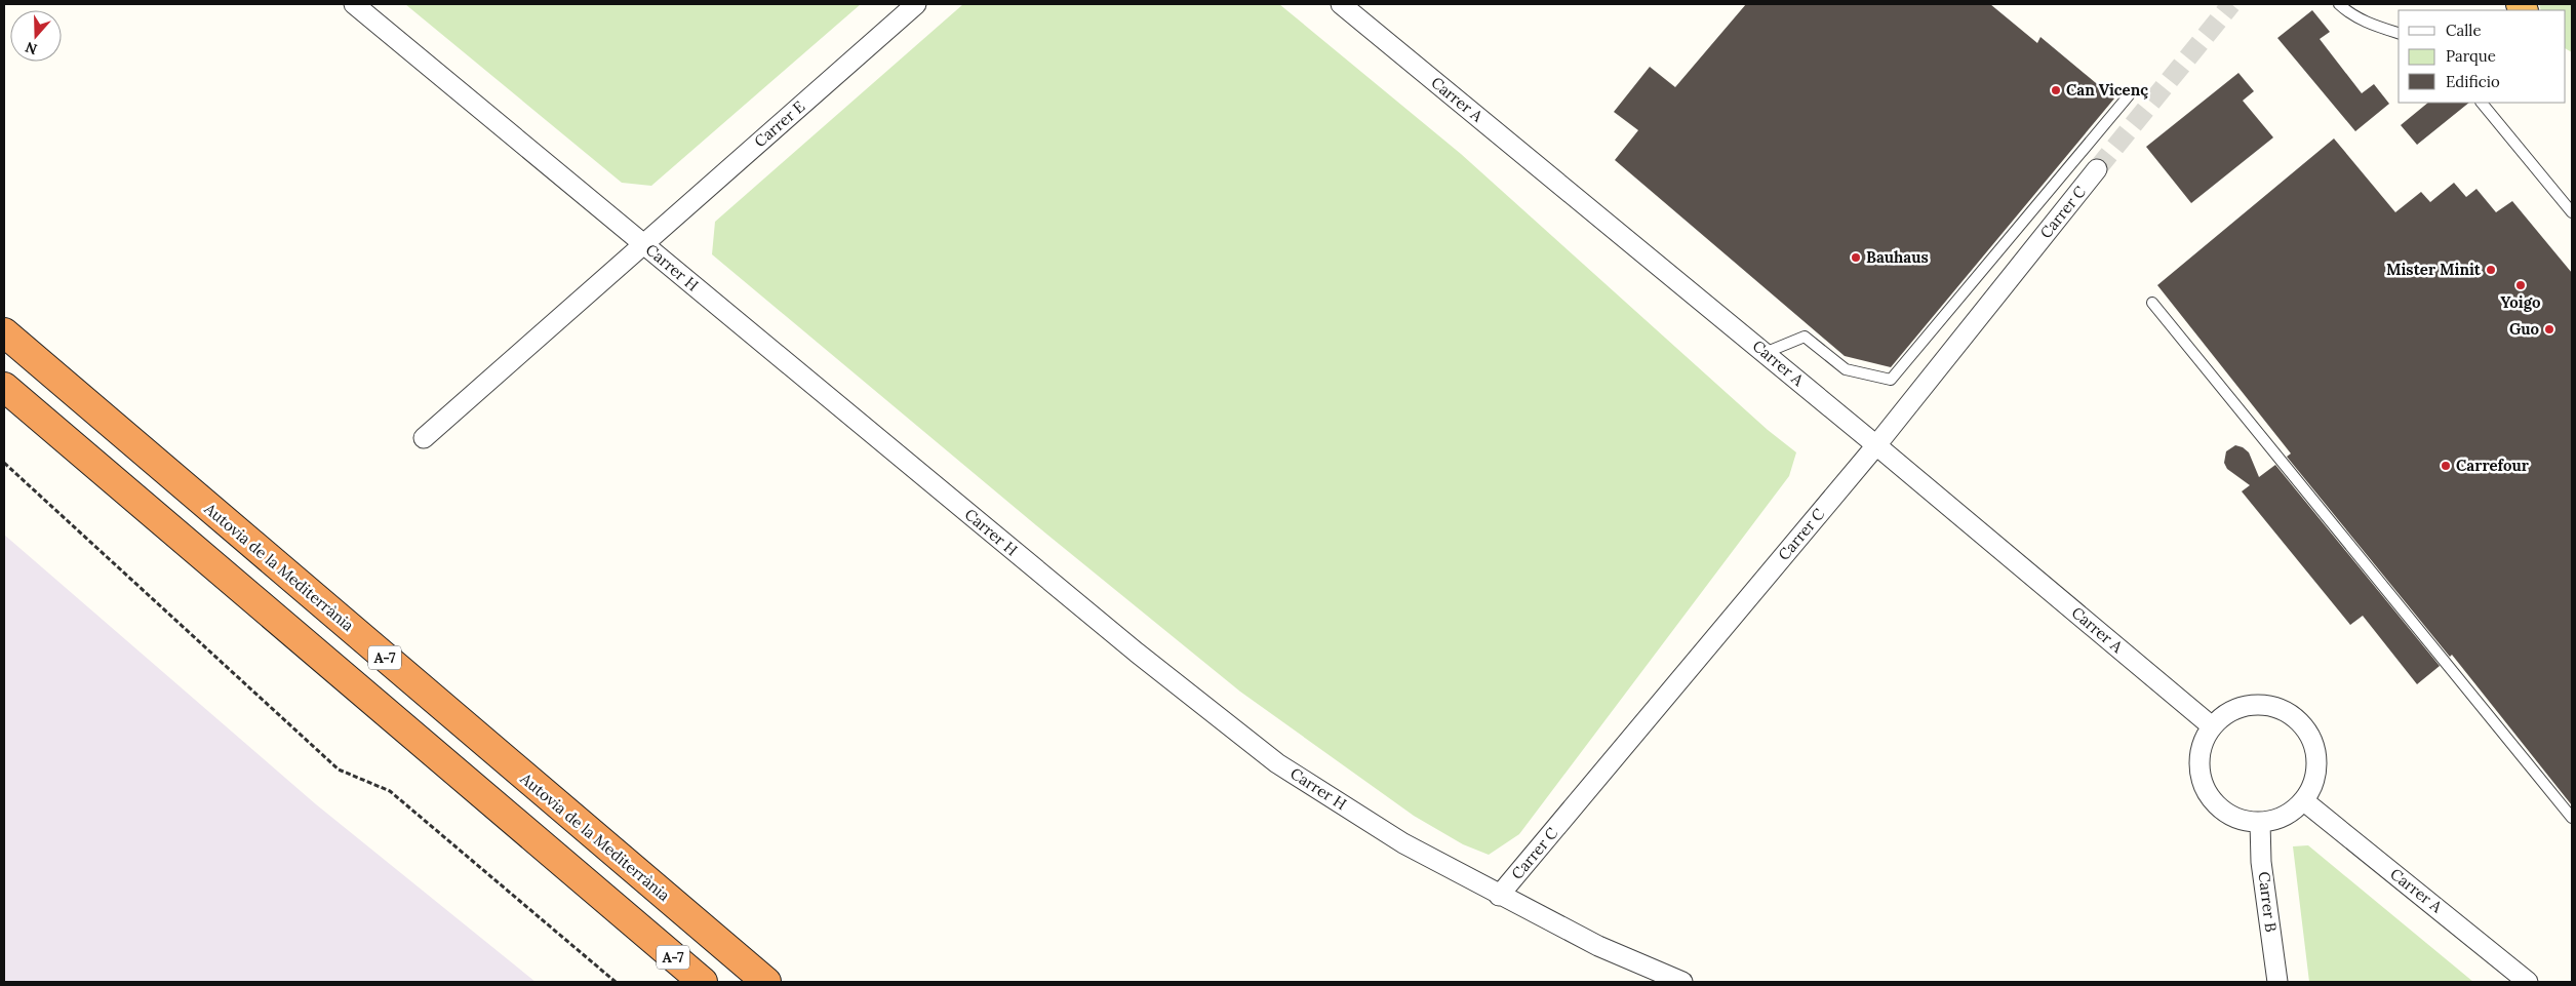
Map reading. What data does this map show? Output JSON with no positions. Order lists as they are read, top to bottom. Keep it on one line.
{"streets":{"highway":["Autovia de la Mediterrània","A-7"],"street":["Carrer A","Carrer E","Carrer C","Carrer H","Carrer B"]},"crossings":[["Carrer A","Carrer C"],["Carrer A","Carrer B"],["Carrer E","Carrer H"],["Carrer C","Carrer H"]],"places":["Can Vicenç","Bauhaus","Mister Minit","Yoigo","Guo","Carrefour"],"legend":["Calle","Parque","Edificio"],"north":"bottom"}
